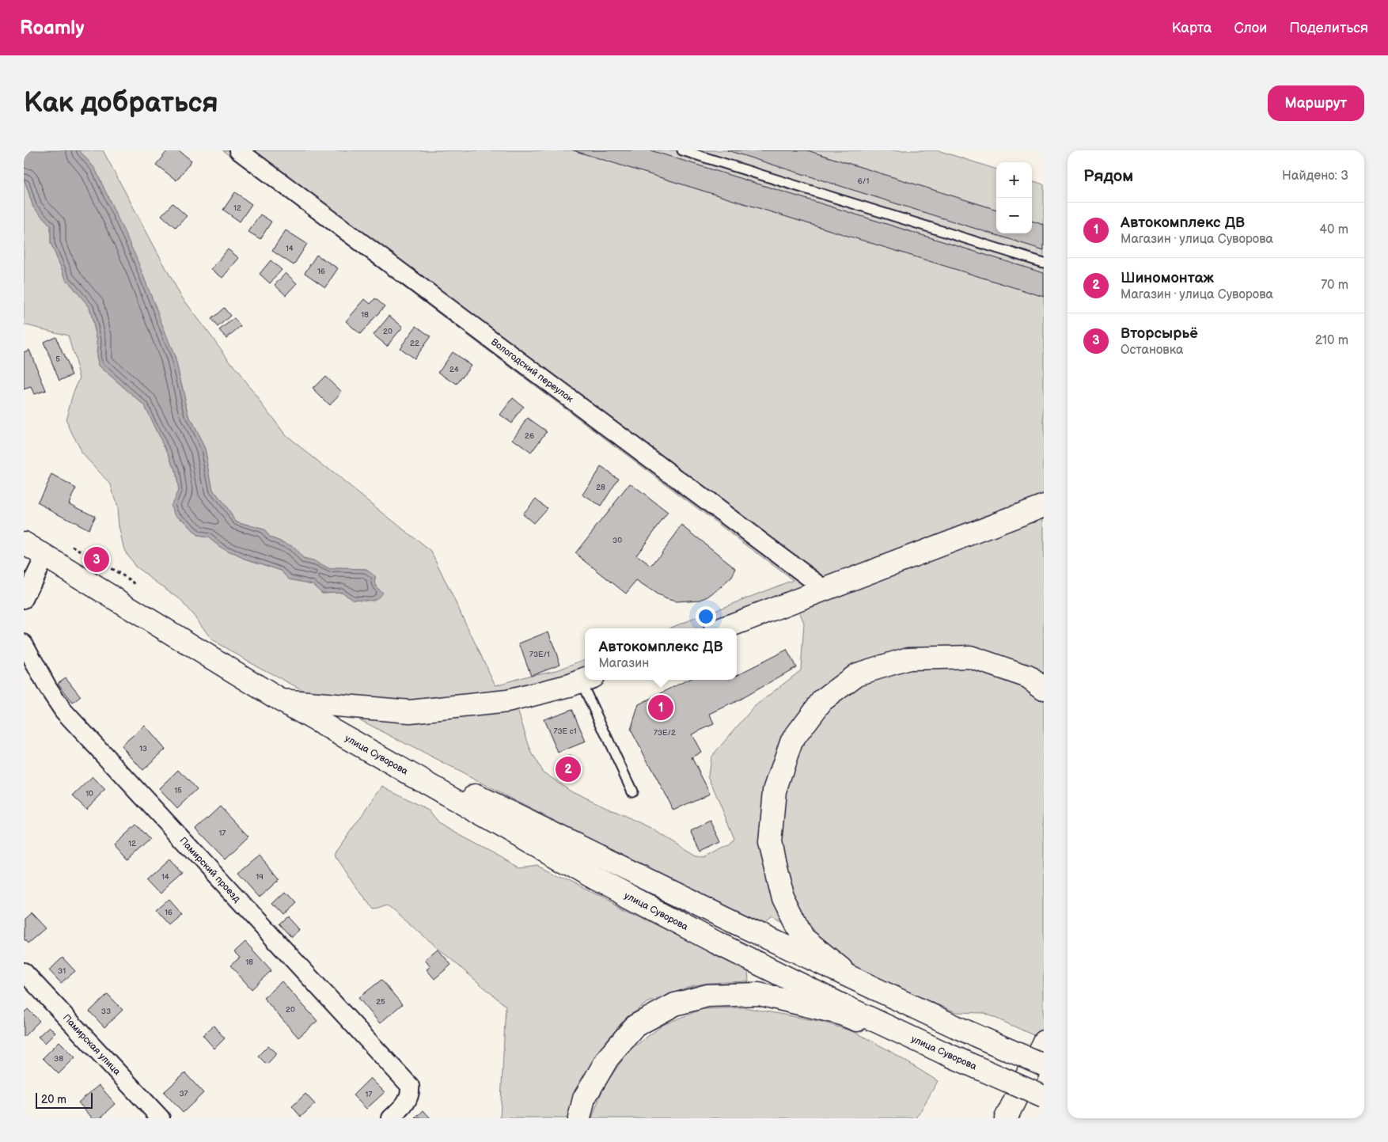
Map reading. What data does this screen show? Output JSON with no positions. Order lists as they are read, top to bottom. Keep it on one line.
{"streets":{"main road":["улица Суворова"],"street":["Вологодский переулок","Памирский проезд","Памирская улица"]},"house_numbers":["6/1","12","14","16","18","20","22","5","24","26","28","30","73Е/1","73Е с1","73Е/2","13","15","10","17","12","14","19","16","18","31","25","20","33","38","37","17"],"scale_bar":"20 m","page":{"header":"Roamly","nav":["Карта","Слои","Поделиться"],"buttons":"Маршрут","title":"Как добраться","heading":["Рядом","Найдено: 3"],"map_buttons":["+","−"],"list":[{"mark":"1","name":"Автокомплекс ДВ","note":"Магазин · улица Суворова","value":"40 m"},{"mark":"2","name":"Шиномонтаж","note":"Магазин · улица Суворова","value":"70 m"},{"mark":"3","name":"Вторсырьё","note":"Остановка","value":"210 m"}],"pins":["3","1","2"],"popup":["Автокомплекс ДВ","Магазин"],"scale":"20 m"}}
